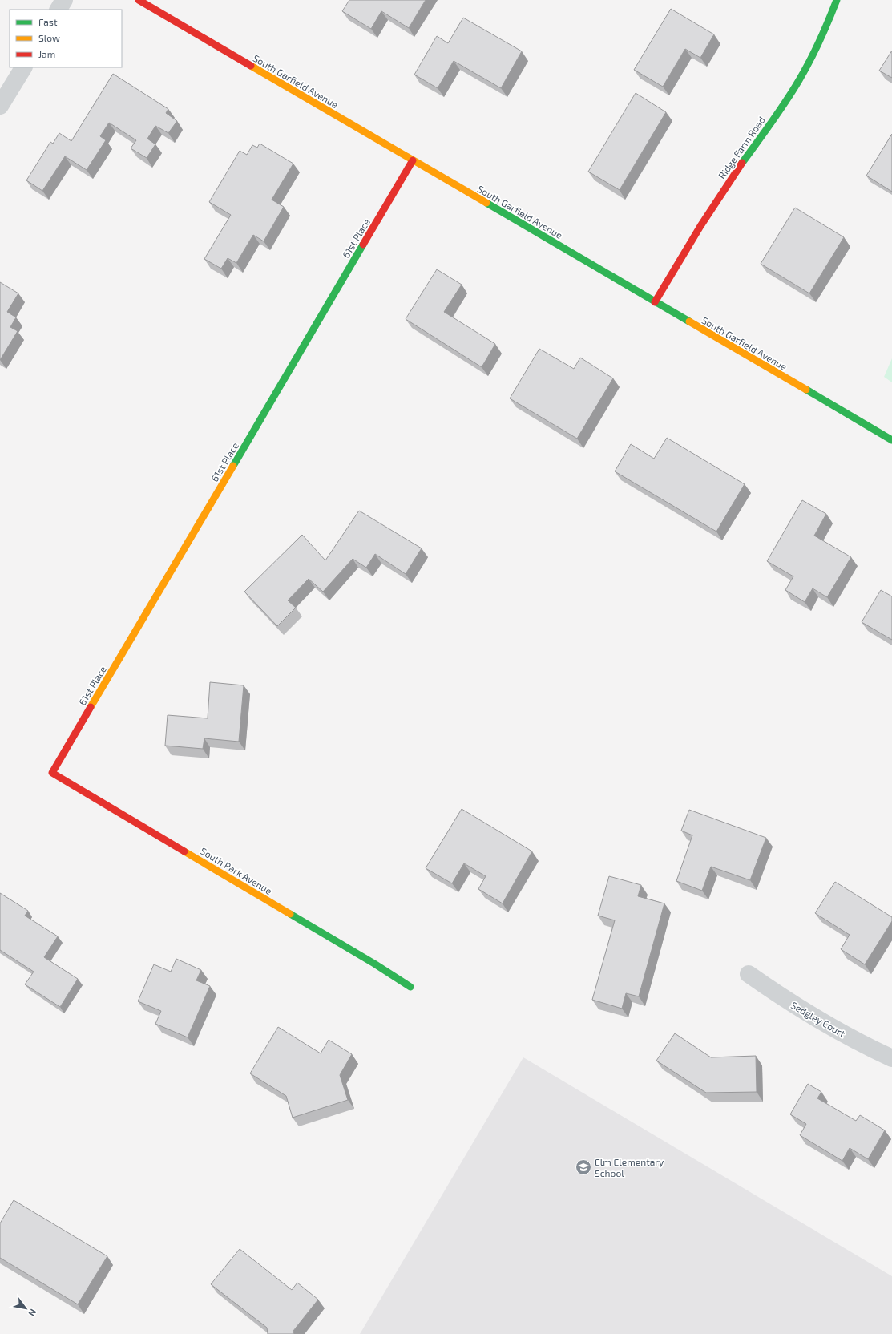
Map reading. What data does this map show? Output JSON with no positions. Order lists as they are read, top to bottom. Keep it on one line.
{"streets":{"street":["South Garfield Avenue","Ridge Farm Road","61st Place","South Park Avenue","Sedgley Court"]},"crossings":[["South Garfield Avenue","Ridge Farm Road"],["South Garfield Avenue","61st Place"],["61st Place","South Park Avenue"]],"places":{"school or university":["Elm Elementary School"]},"legend":["Fast","Slow","Jam"],"north":"bottom right"}
